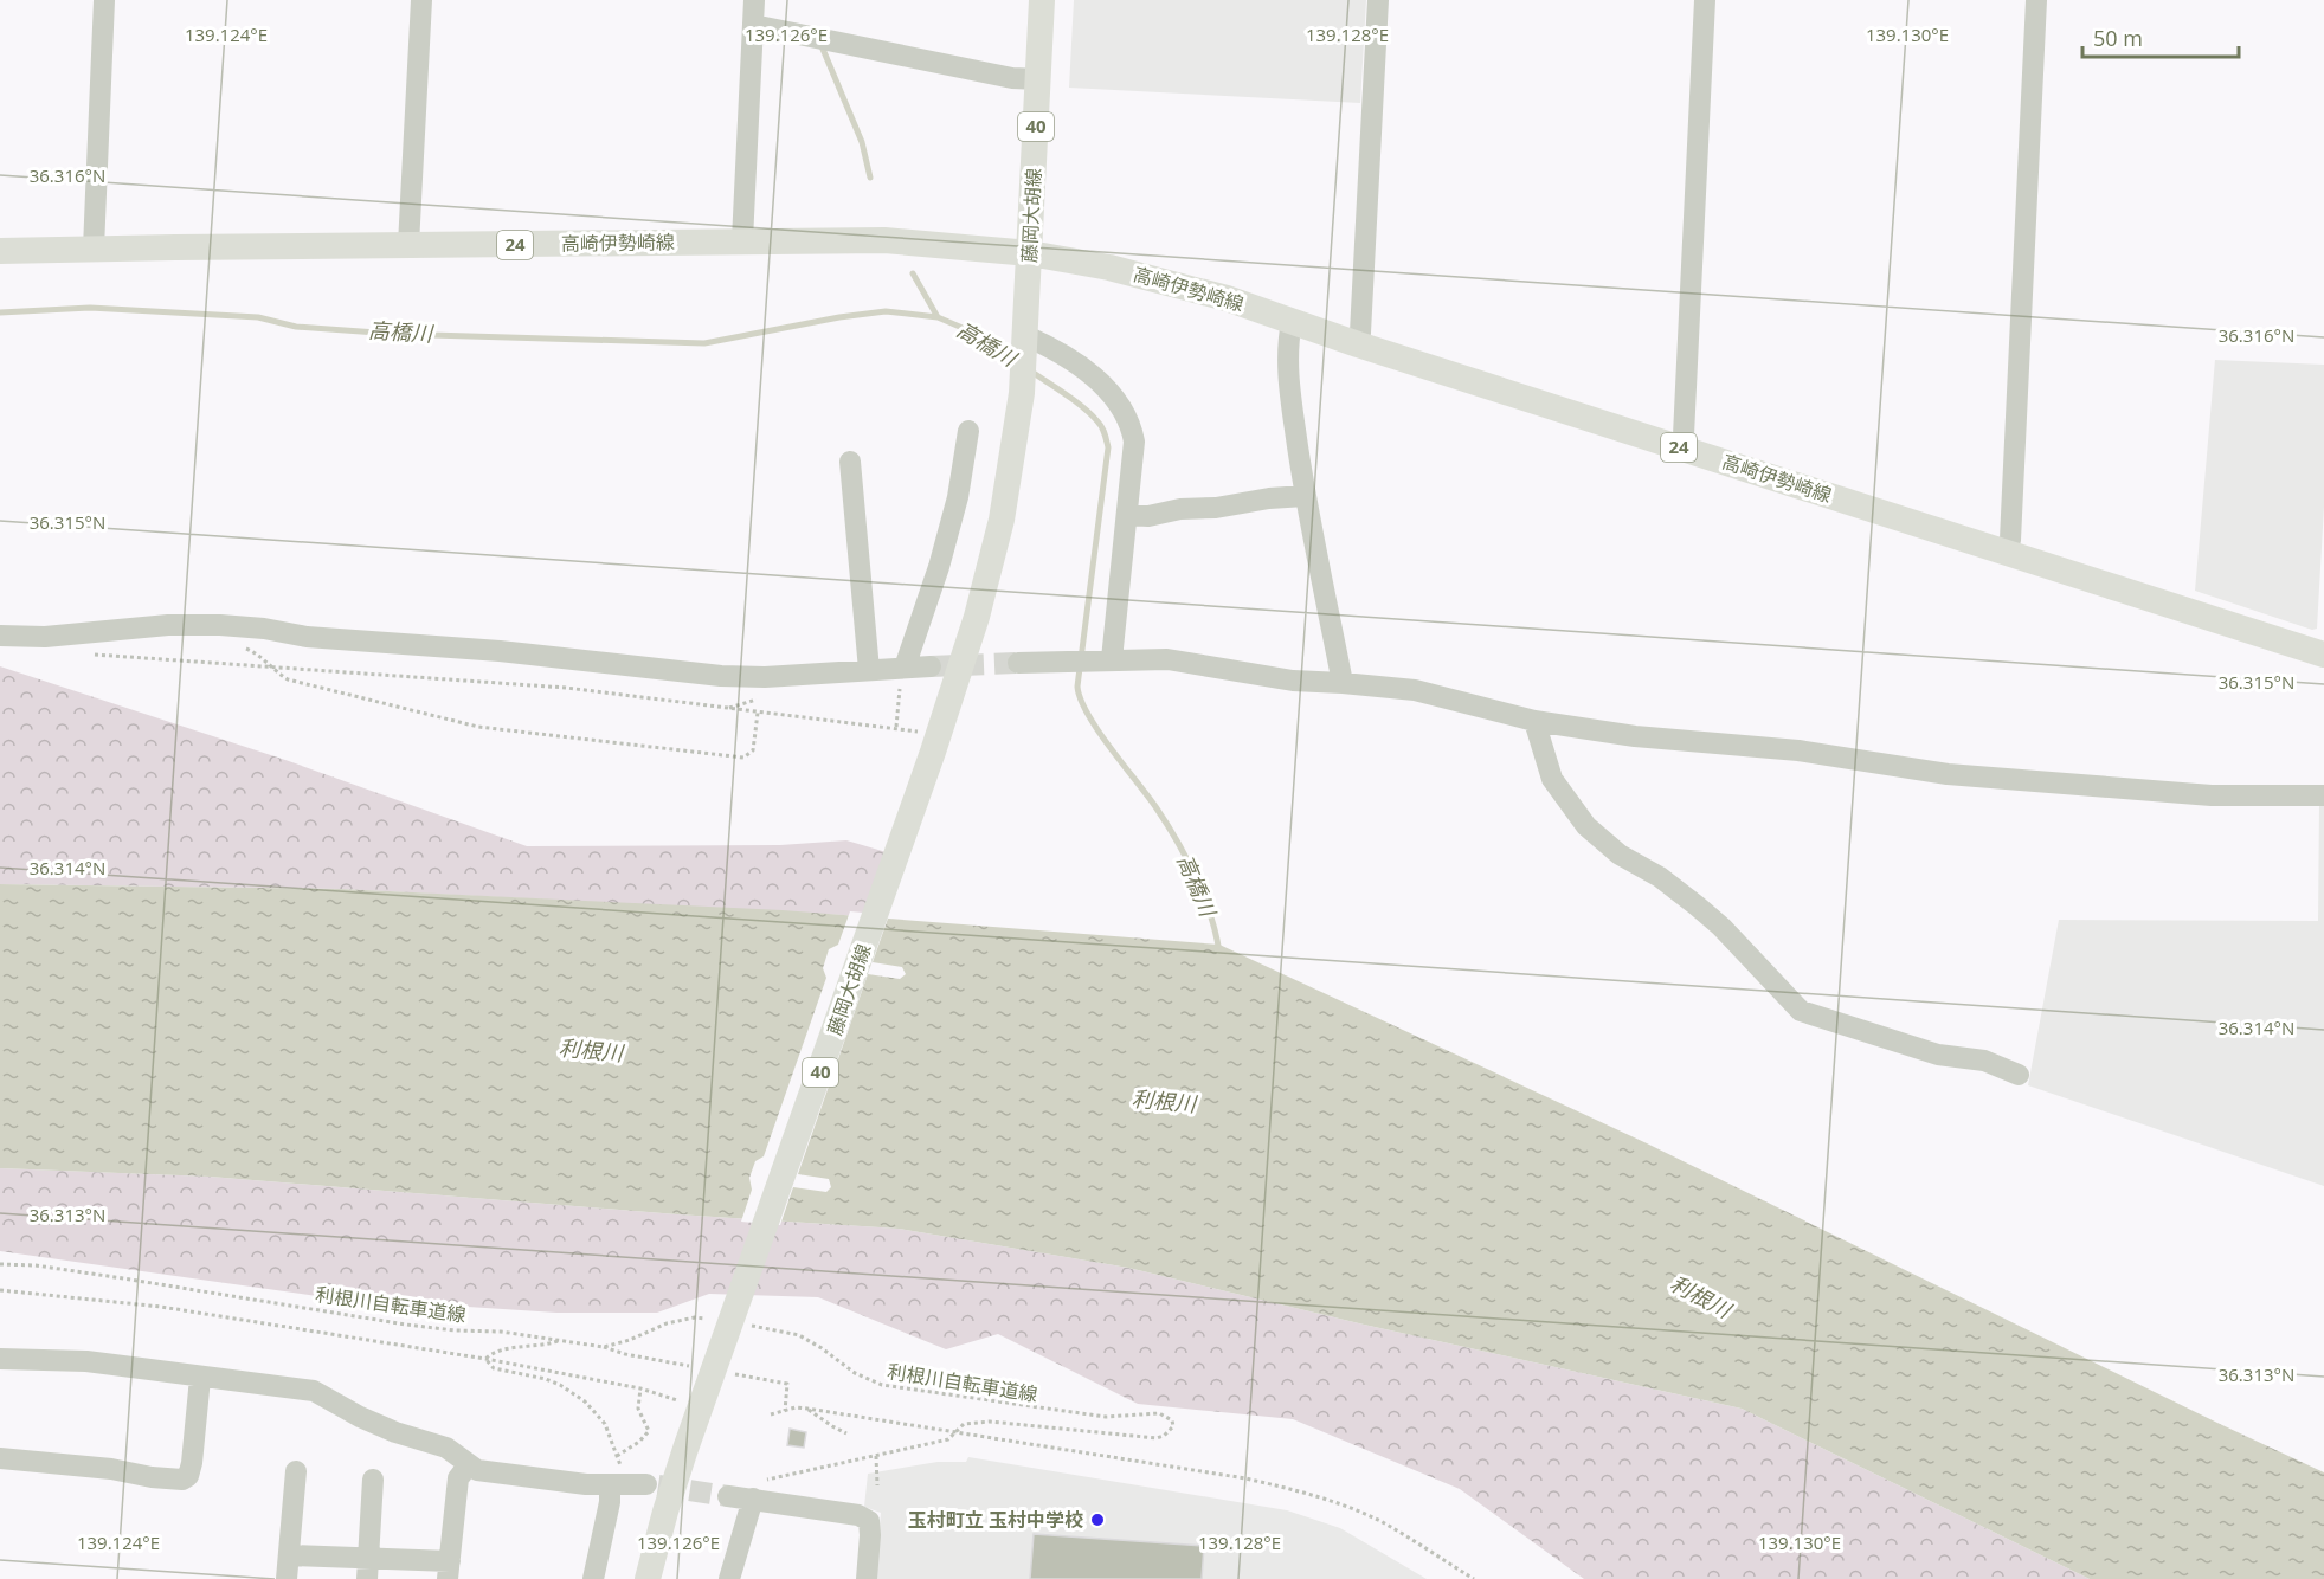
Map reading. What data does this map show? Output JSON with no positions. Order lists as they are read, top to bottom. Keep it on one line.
{"streets":{"main road":["40","藤岡大胡線","高崎伊勢崎線","24"],"path":["利根川自転車道線"]},"crossings":[["藤岡大胡線","高崎伊勢崎線"]],"water":["高橋川","利根川"],"places":["玉村町立 玉村中学校"],"scale_bar":"50 m","coordinates":["139.124°E","139.126°E","139.128°E","139.130°E","36.316°N","36.315°N","36.314°N","36.313°N"]}
